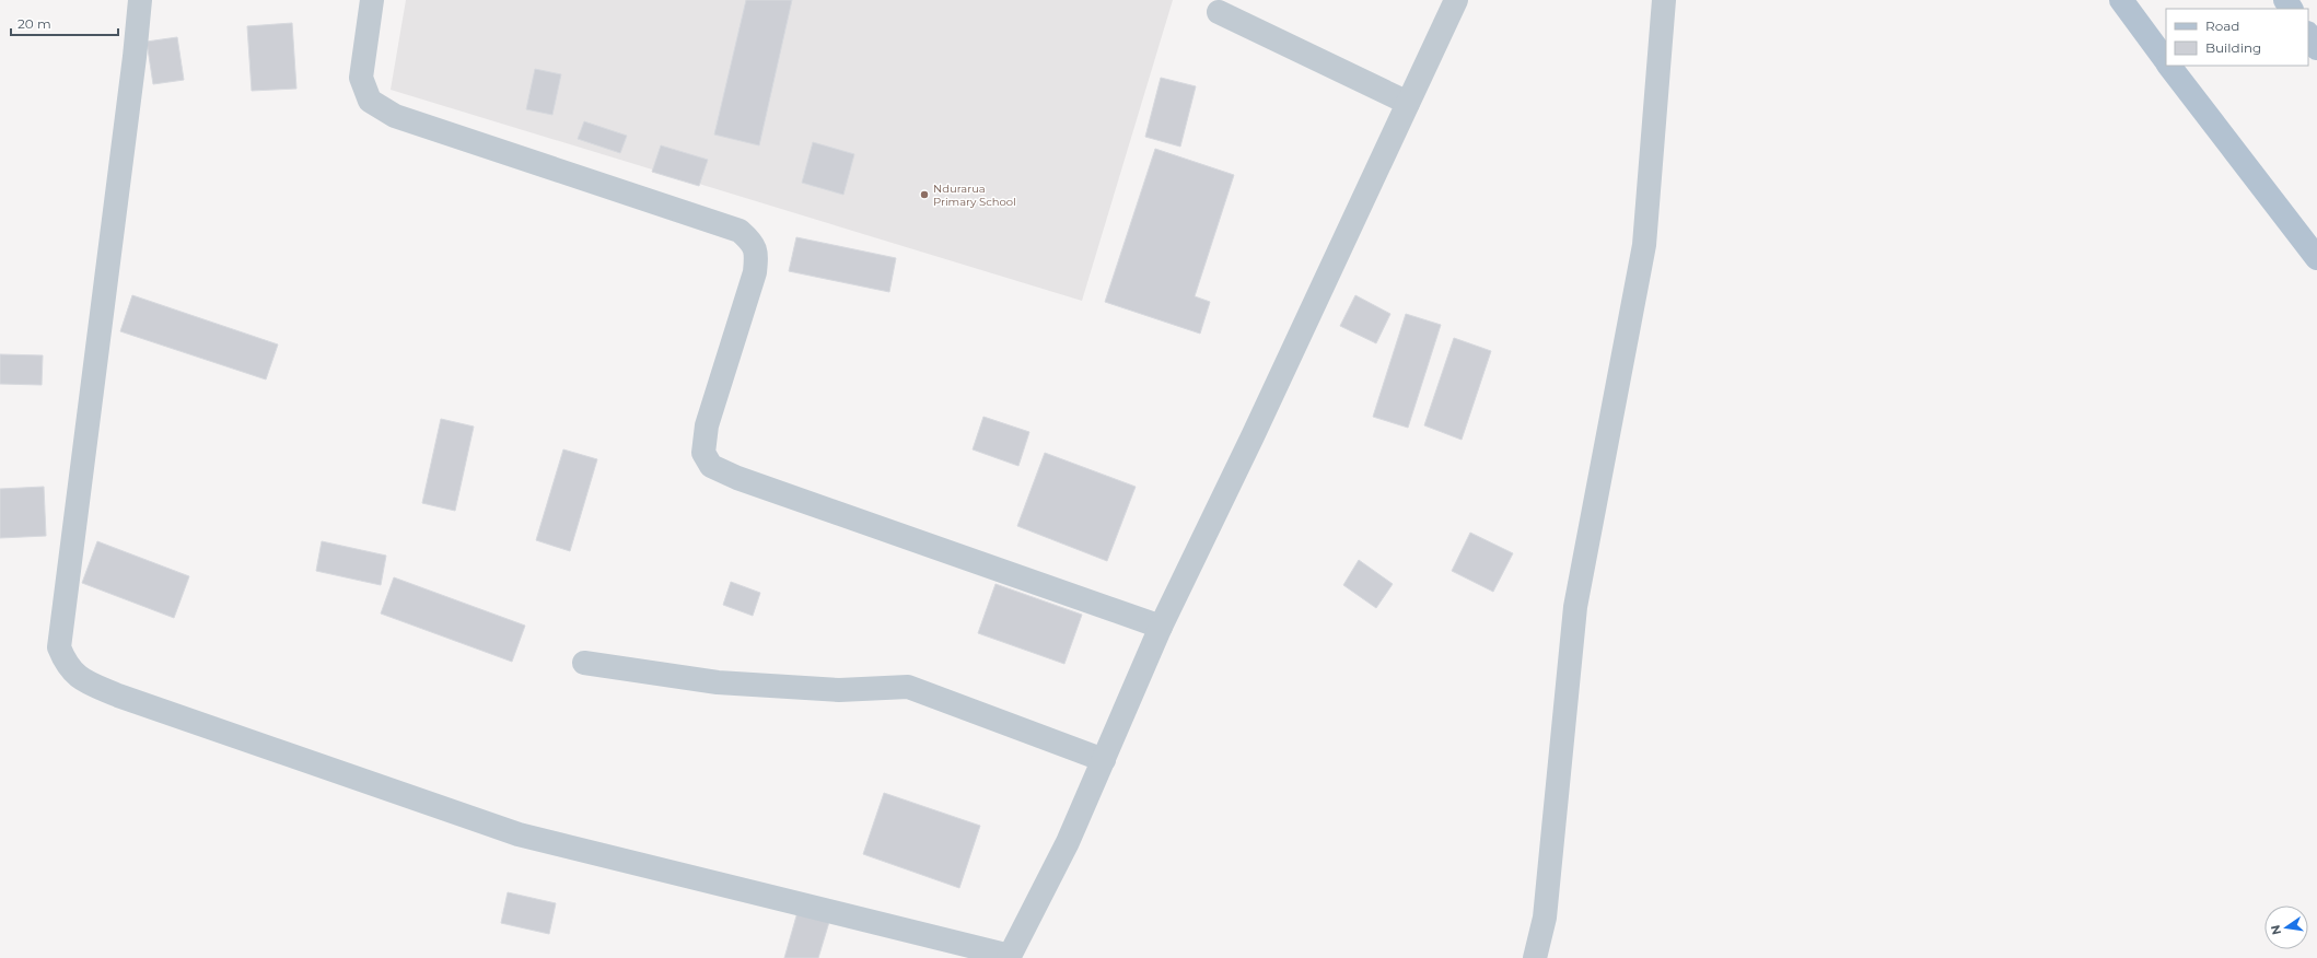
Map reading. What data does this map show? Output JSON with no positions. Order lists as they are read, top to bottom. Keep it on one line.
{"places":["Ndurarua Primary School"],"legend":["Road","Building"],"scale_bar":"20 m","north":"left"}
